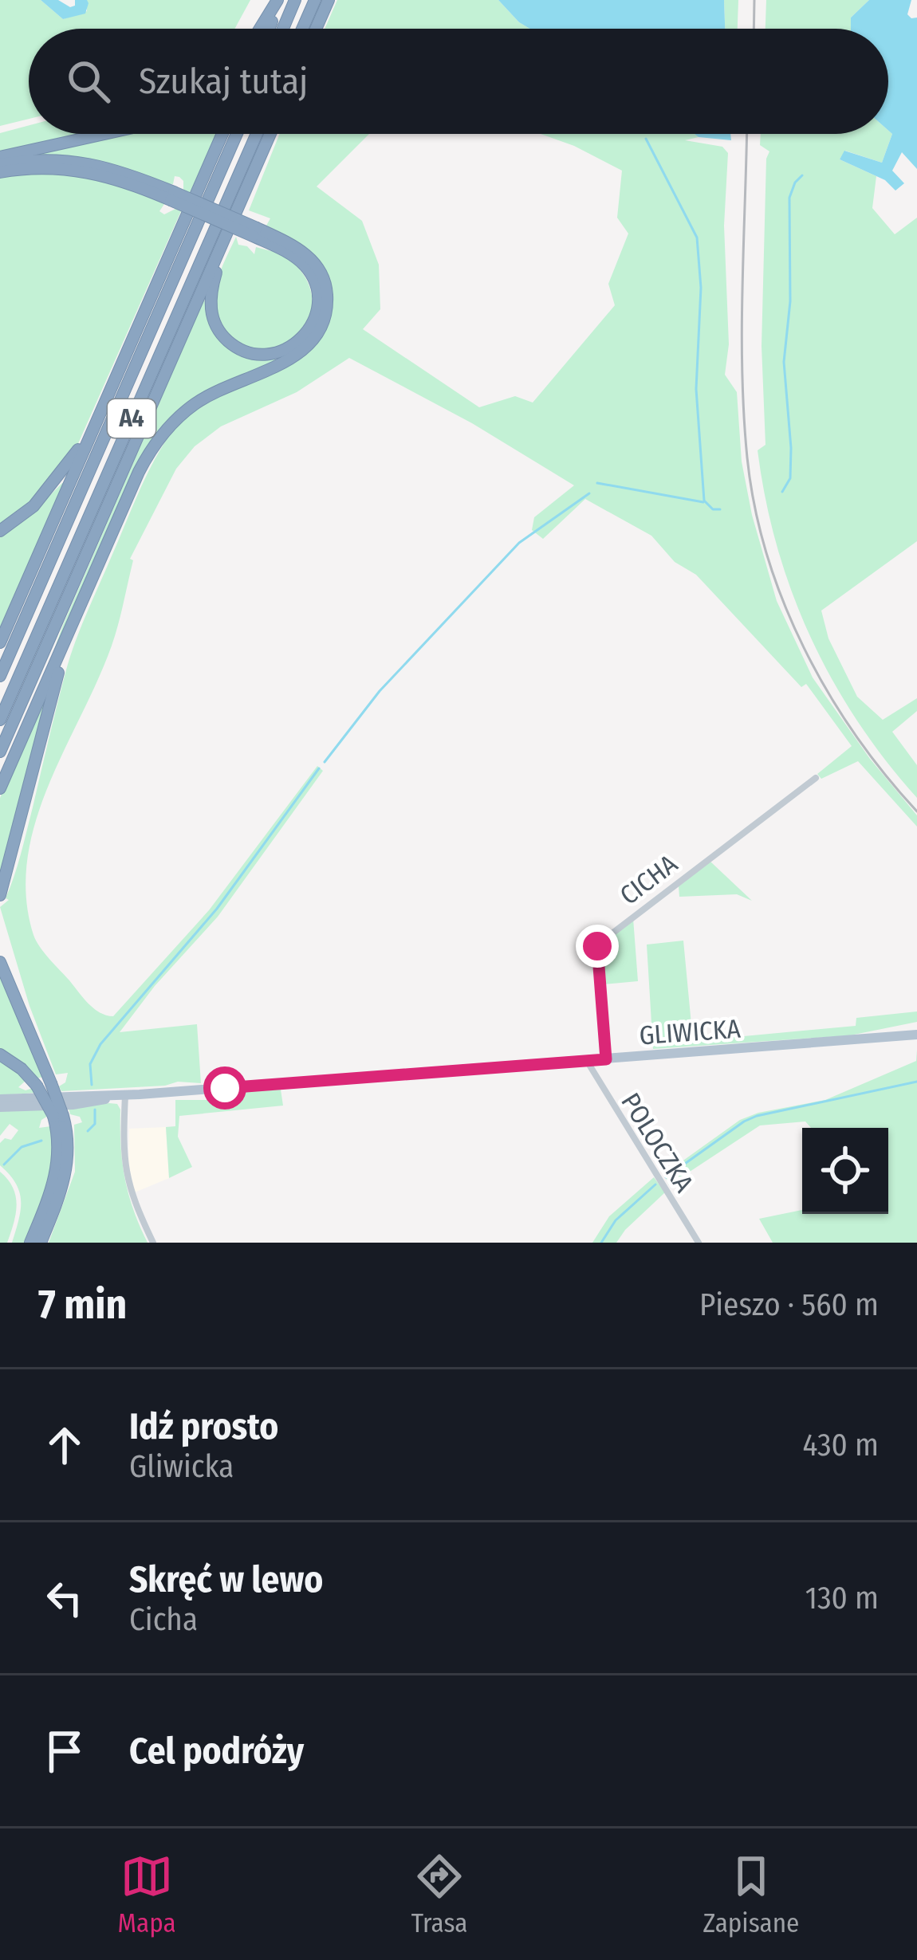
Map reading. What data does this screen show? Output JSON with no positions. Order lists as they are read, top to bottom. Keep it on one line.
{"streets":{"highway":["A4"],"main road":["GLIWICKA"],"street":["CICHA","POLOCZKA"]},"crossings":[["CICHA","GLIWICKA"],["GLIWICKA","POLOCZKA"]],"page":{"search":"Szukaj tutaj","heading":["7 min","Pieszo · 560 m"],"list":[["Idź prosto","Gliwicka","430 m"],["Skręć w lewo","Cicha","130 m"],"Cel podróży"],"nav":["Mapa","Trasa","Zapisane"]}}
